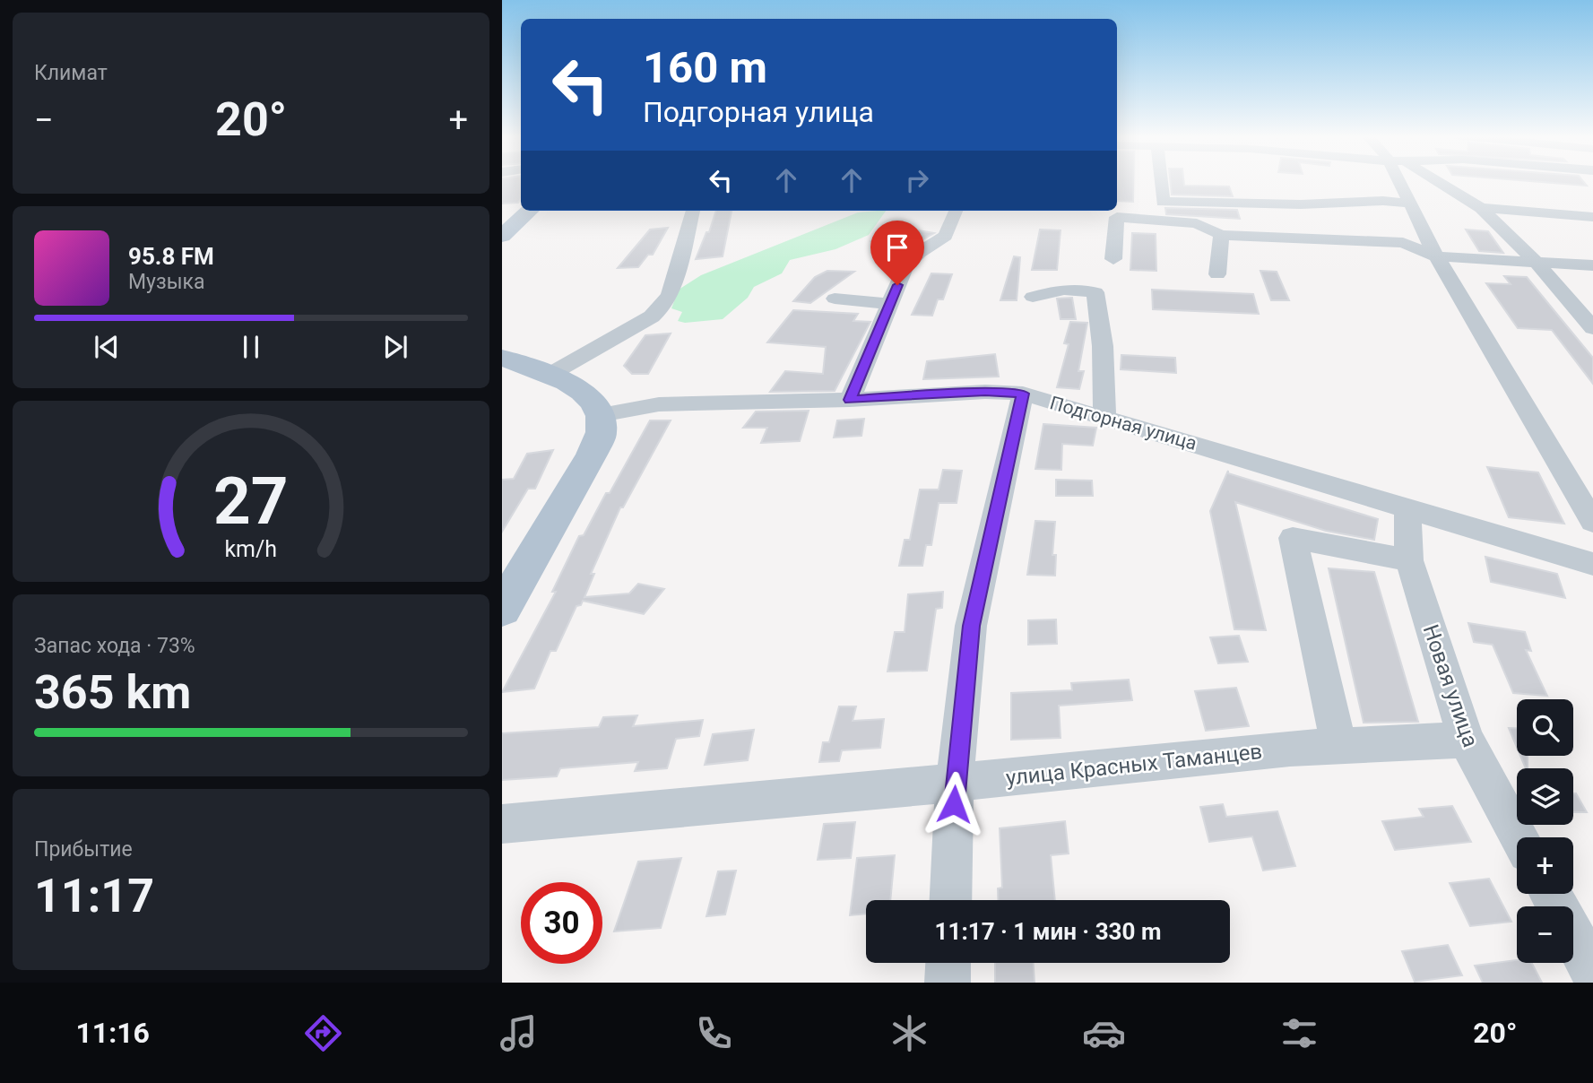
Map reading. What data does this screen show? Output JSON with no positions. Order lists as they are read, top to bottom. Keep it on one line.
{"streets":{"street":["Подгорная улица","Новая улица","улица Красных Таманцев"]},"crossings":[["Подгорная улица","Новая улица"],["Новая улица","улица Красных Таманцев"]],"page":{"tile":["Климат",["Запас хода · 73%","365 km"],["Прибытие","11:17"]],"turn":["160 m","Подгорная улица"],"heat":["−","20°","+"],"song":["95.8 FM","Музыка"],"map_buttons":["+","−"],"limit":"30","trip":"11:17 · 1 мин · 330 m","tabs":["11:16","20°"],"gauge":["27","km/h"]}}
